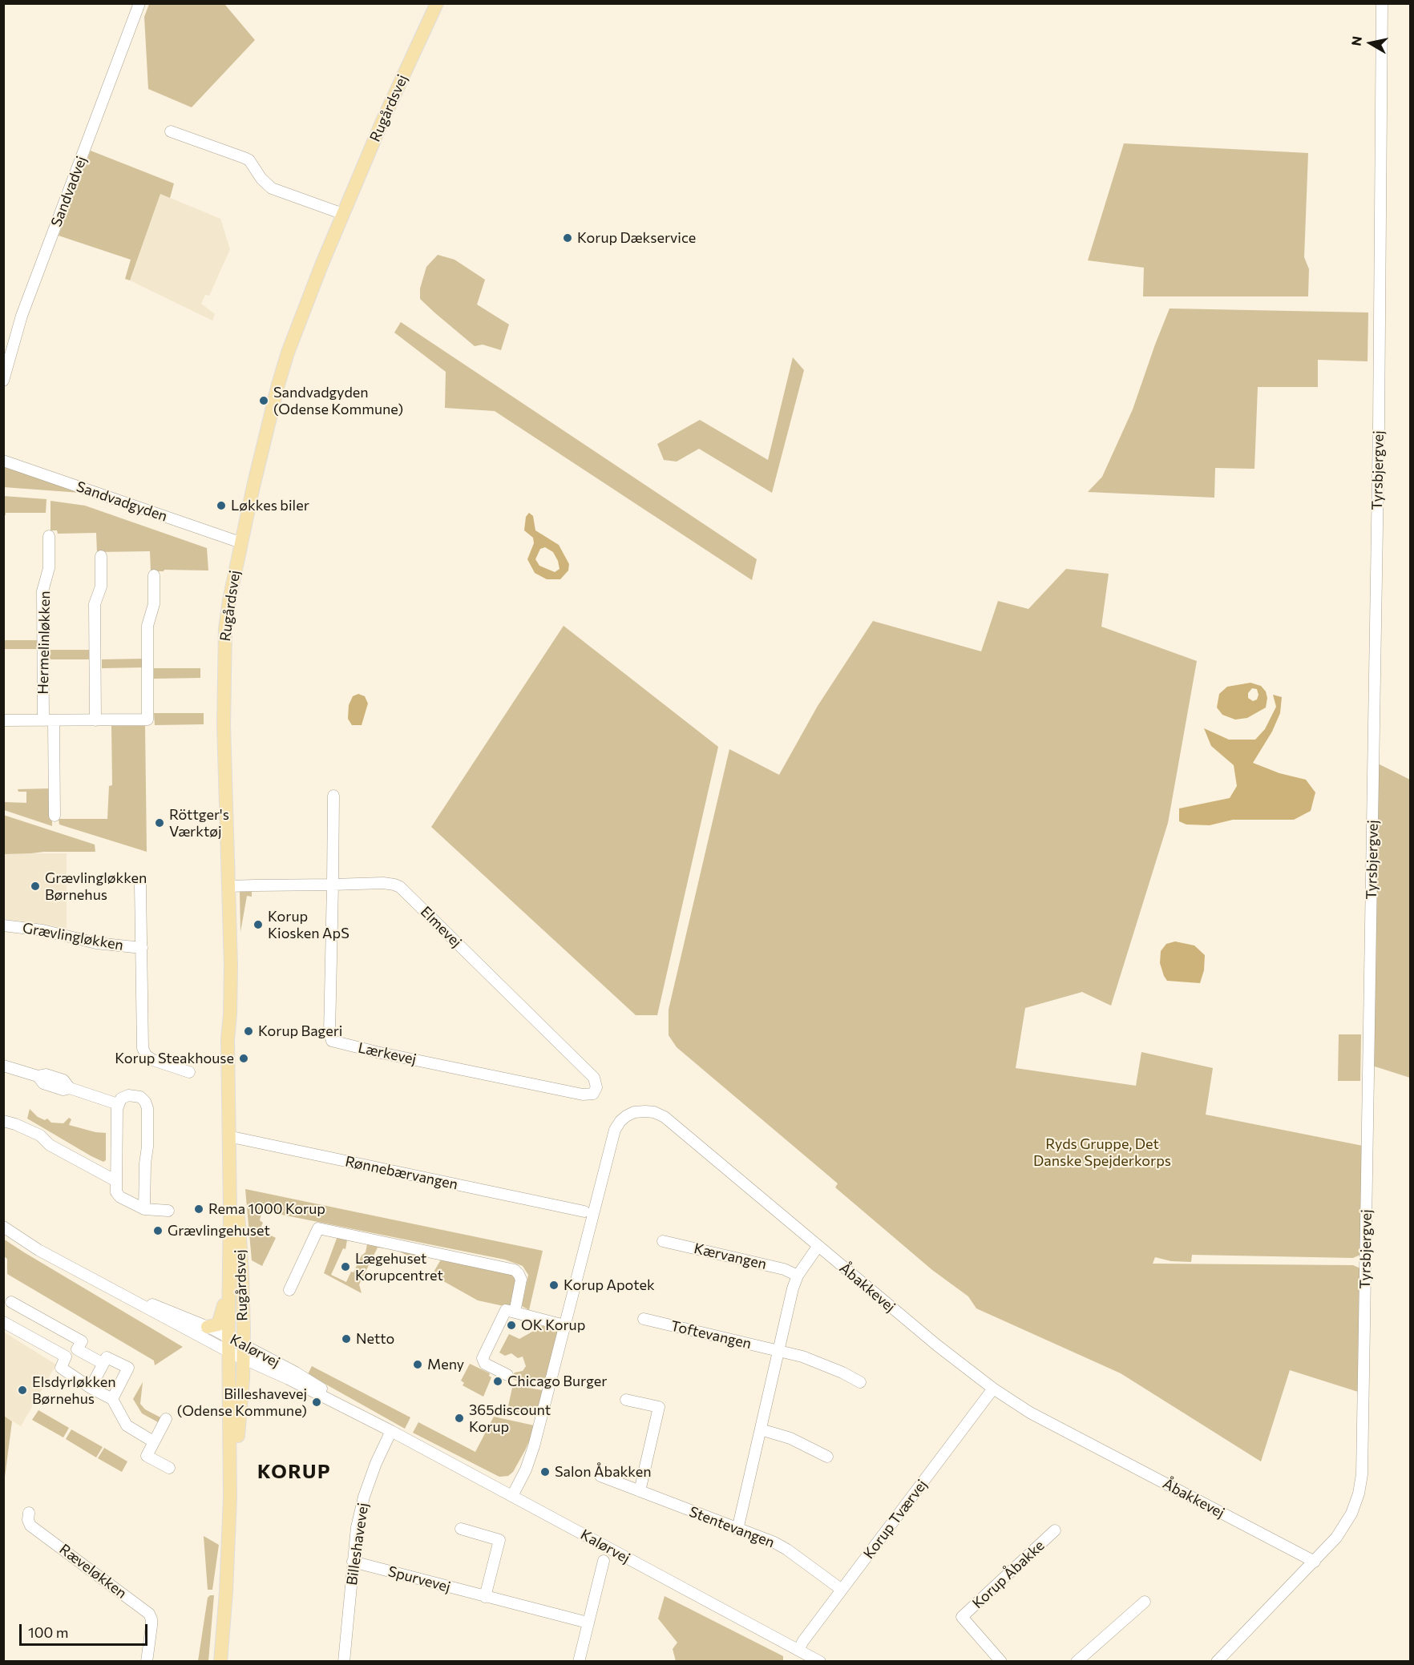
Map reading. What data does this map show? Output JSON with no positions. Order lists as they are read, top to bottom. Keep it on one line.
{"streets":{"main road":["Rugårdsvej"],"street":["Sandvadvej","Tyrsbjergvej","Sandvadgyden","Hermelinløkken","Elmevej","Grævlingløkken","Lærkevej","Rønnebærvangen","Kærvangen","Åbakkevej","Toftevangen","Kalørvej","Korup Tværvej","Stentevangen","Billeshavevej","Ræveløkken","Korup Åbakke","Spurvevej"]},"crossings":[["Rugårdsvej","Sandvadgyden"],["Rugårdsvej","Elmevej"],["Rugårdsvej","Rønnebærvangen"],["Rugårdsvej","Kalørvej"],["Tyrsbjergvej","Åbakkevej"],["Elmevej","Lærkevej"],["Åbakkevej","Kalørvej"],["Åbakkevej","Korup Tværvej"],["Kalørvej","Korup Tværvej"],["Kalørvej","Billeshavevej"],["Korup Tværvej","Stentevangen"],["Billeshavevej","Spurvevej"]],"districts":["KORUP"],"parks":["Ryds Gruppe, Det Danske Spejderkorps"],"places":["Korup Dækservice","Sandvadgyden (Odense Kommune)","Løkkes biler","Röttger's Værktøj","Grævlingløkken Børnehus","Korup Kiosken ApS","Korup Bageri","Korup Steakhouse","Rema 1000 Korup","Grævlingehuset","Lægehuset Korupcentret","Korup Apotek","OK Korup","Netto","Meny","Chicago Burger","Elsdyrløkken Børnehus","Billeshavevej (Odense Kommune)","365discount Korup","Salon Åbakken"],"scale_bar":"100 m","north":"left"}
